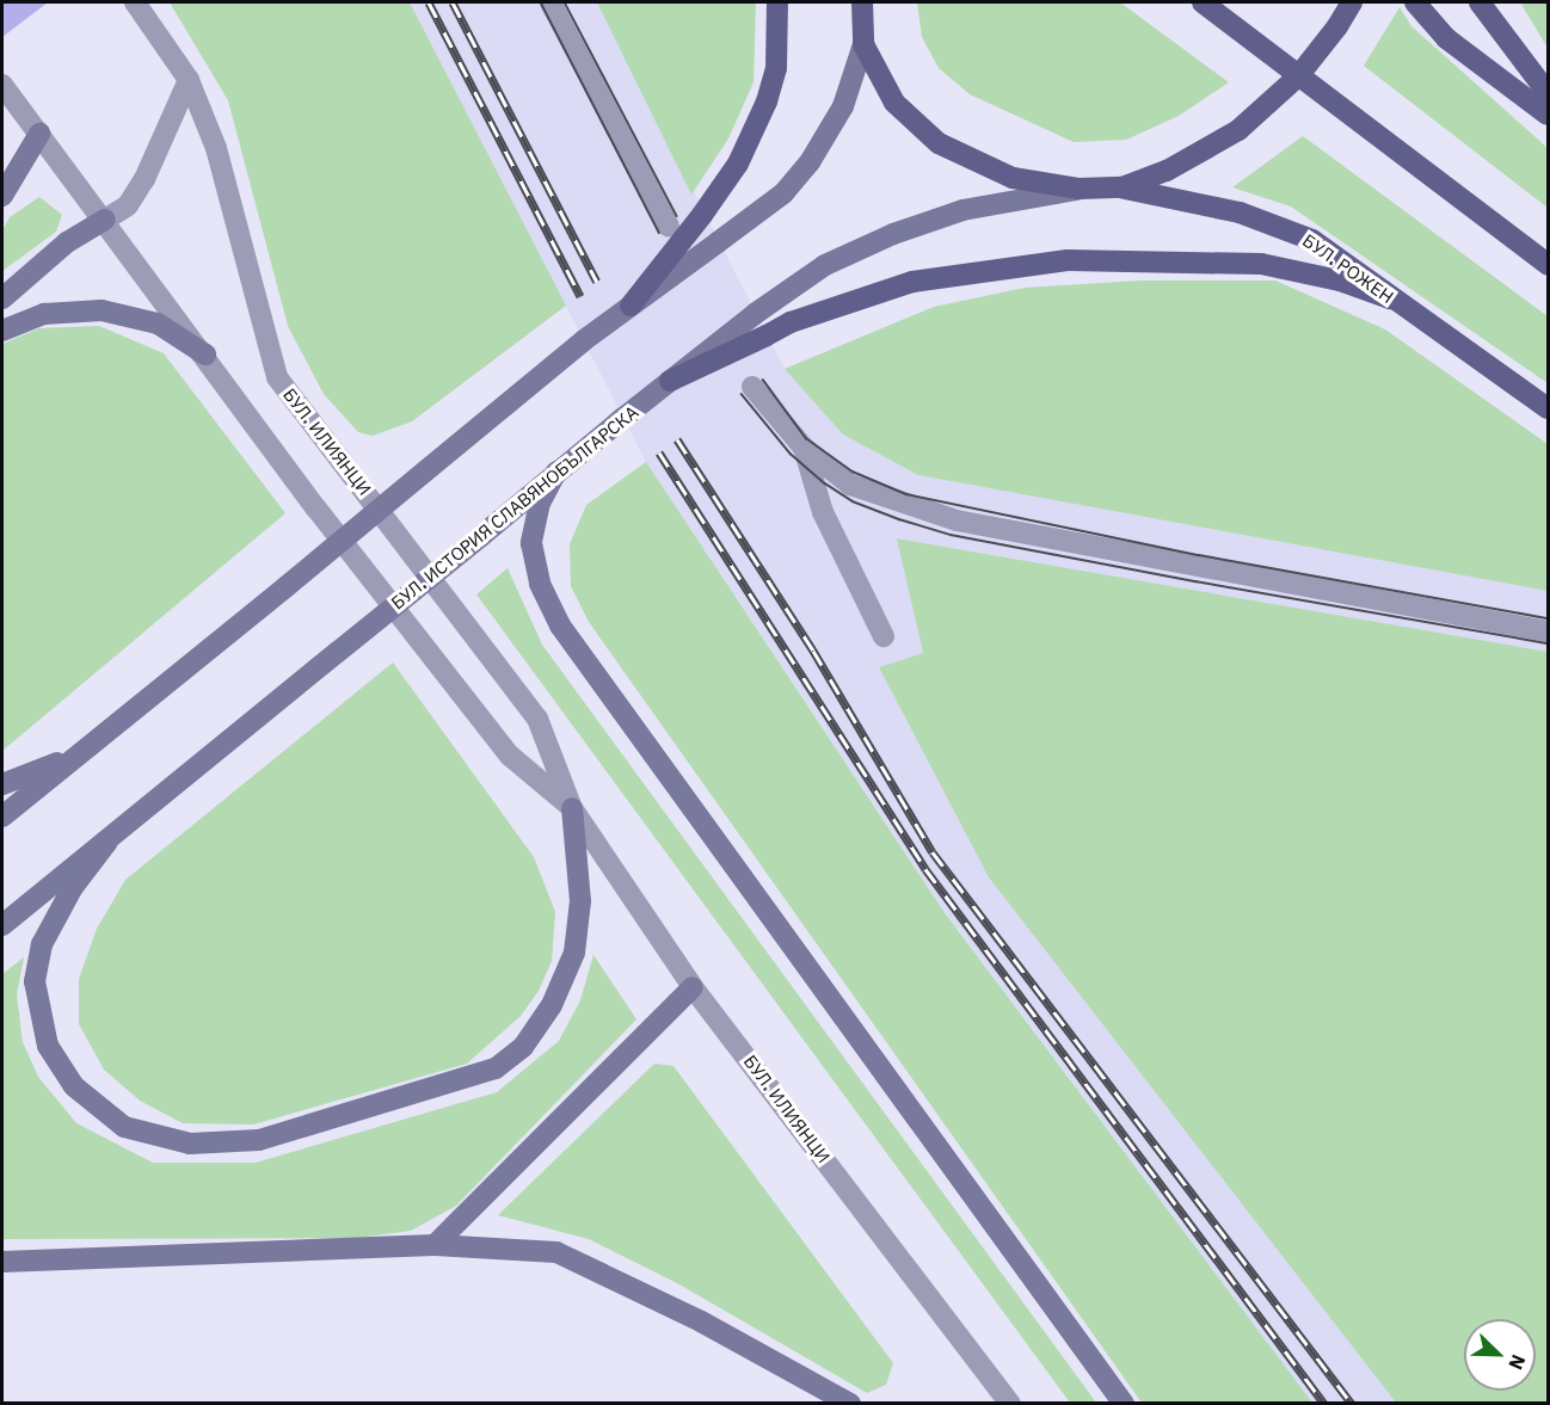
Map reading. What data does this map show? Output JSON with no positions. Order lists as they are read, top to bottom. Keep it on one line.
{"streets":{"main road":["БУЛ. РОЖЕН","БУЛ. ИСТОРИЯ СЛАВЯНОБЪЛГАРСКА"],"street":["БУЛ. ИЛИЯНЦИ"]},"north":"bottom right"}
